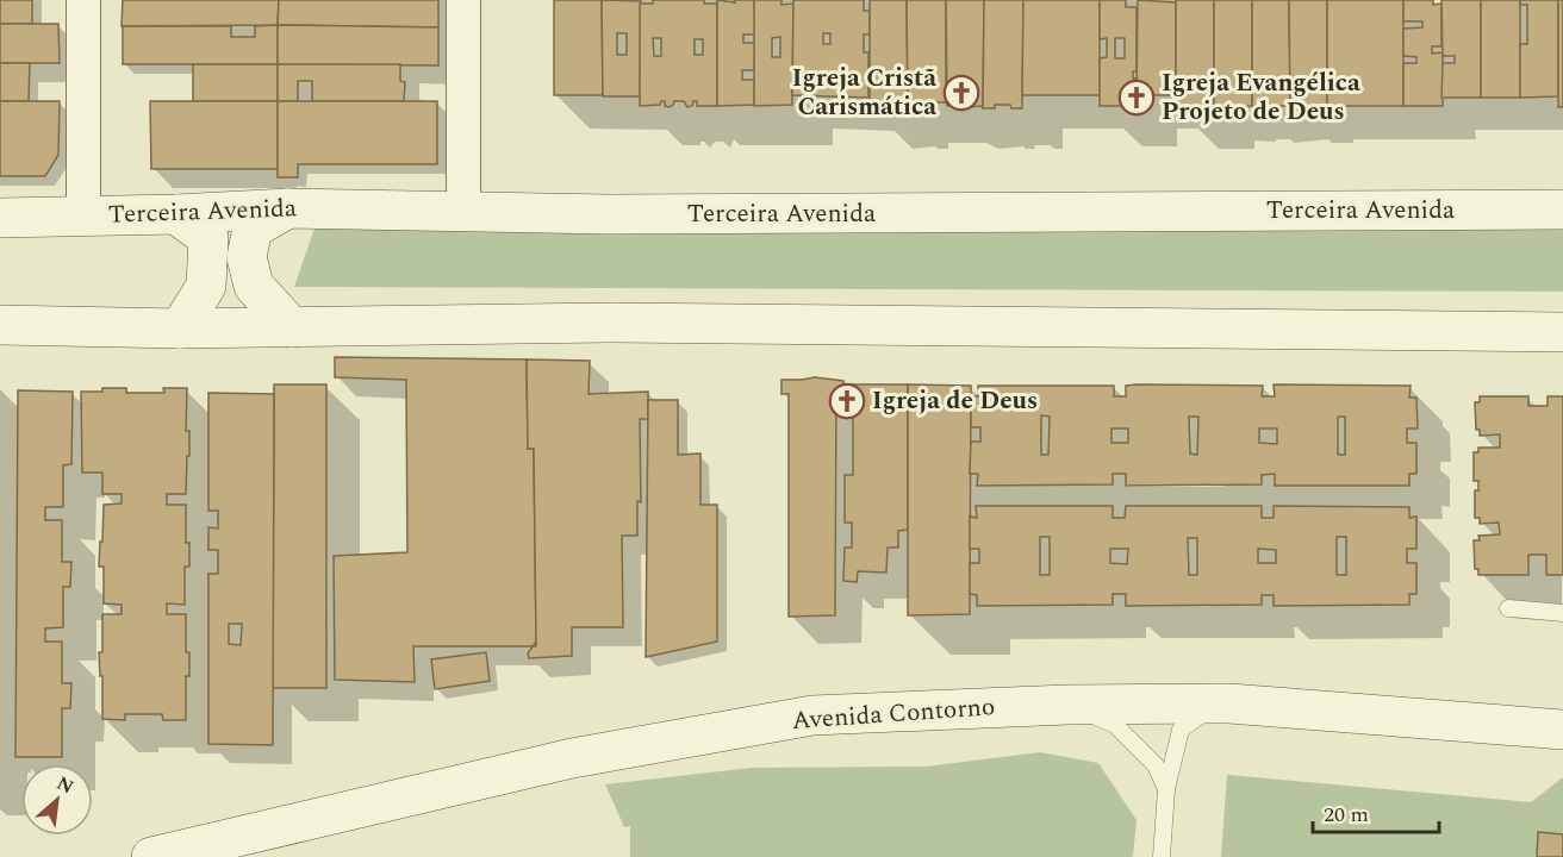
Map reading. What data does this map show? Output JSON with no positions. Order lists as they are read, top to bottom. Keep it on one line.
{"streets":{"street":["Terceira Avenida","Avenida Contorno"]},"places":{"church":["Igreja Cristã Carismática","Igreja Evangélica Projeto de Deus","Igreja de Deus"]},"scale_bar":"20 m","north":"top right"}
